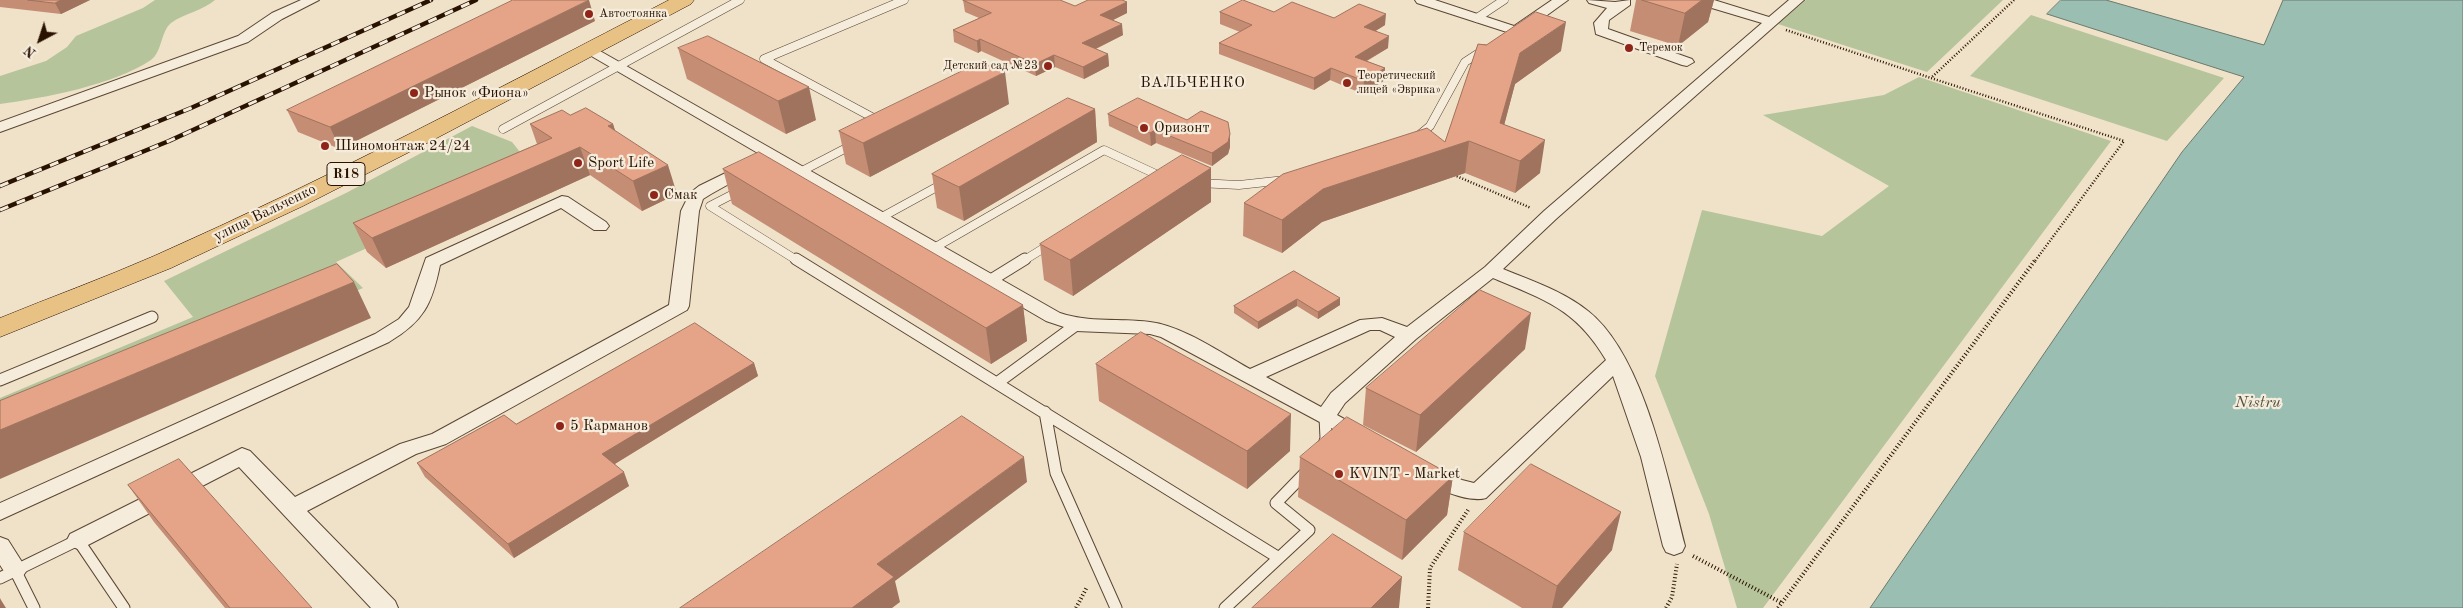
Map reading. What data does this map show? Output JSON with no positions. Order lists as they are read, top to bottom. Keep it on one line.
{"streets":{"main road":["R18","улица Вальченко"]},"districts":["ВАЛЬЧЕНКО"],"water":["Nistru"],"places":["Автостоянка","Теремок","Детский сад №23","Теоретический лицей «Эврика»","Рынок «Фиона»","Оризонт","Шиномонтаж 24/24","Sport Life","Смак","5 Карманов","KVINT - Market"],"north":"bottom left"}
